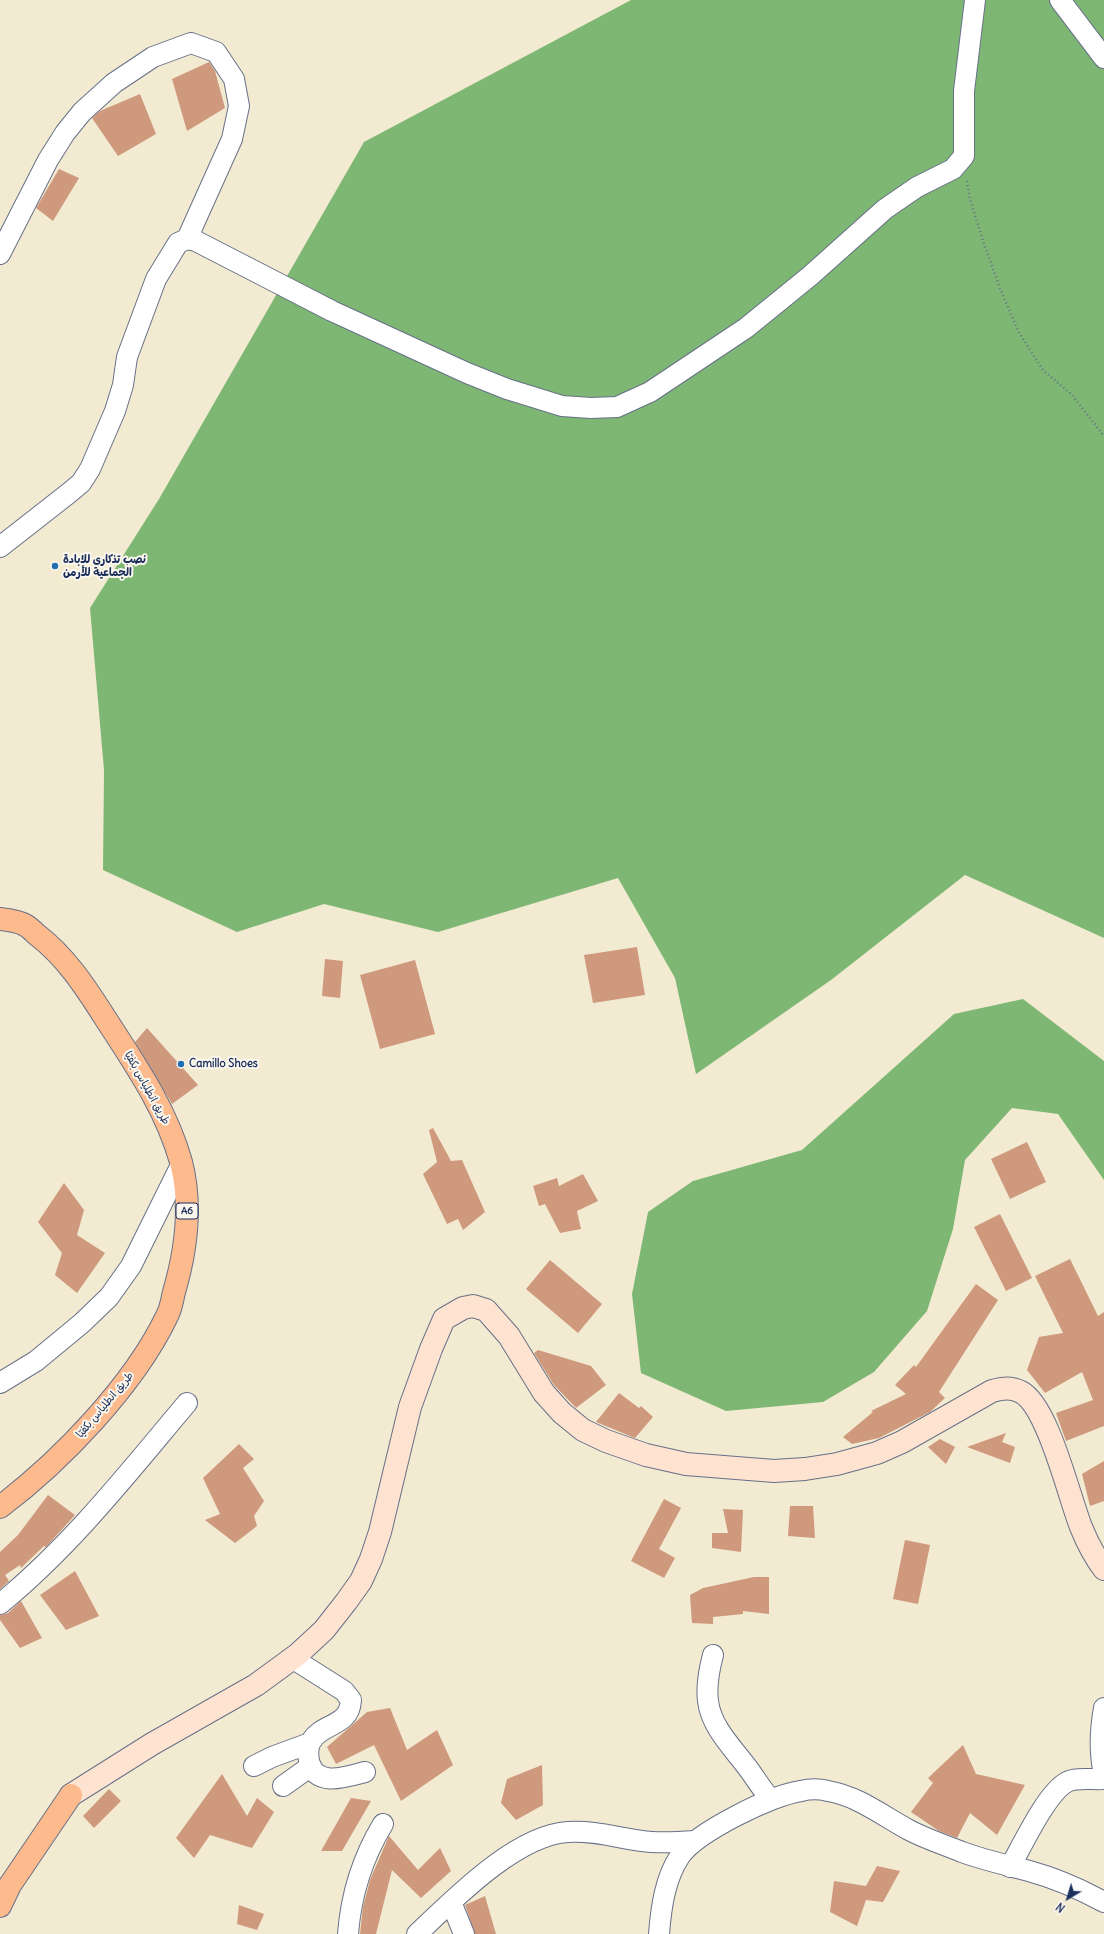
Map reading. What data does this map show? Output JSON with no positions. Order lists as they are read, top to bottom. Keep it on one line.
{"streets":{"highway":["طريق انطلياس بكفيّا","A6"]},"places":["نصب تذكاري للإبادة الجماعية للأرمن","Camillo Shoes"],"north":"bottom left"}
